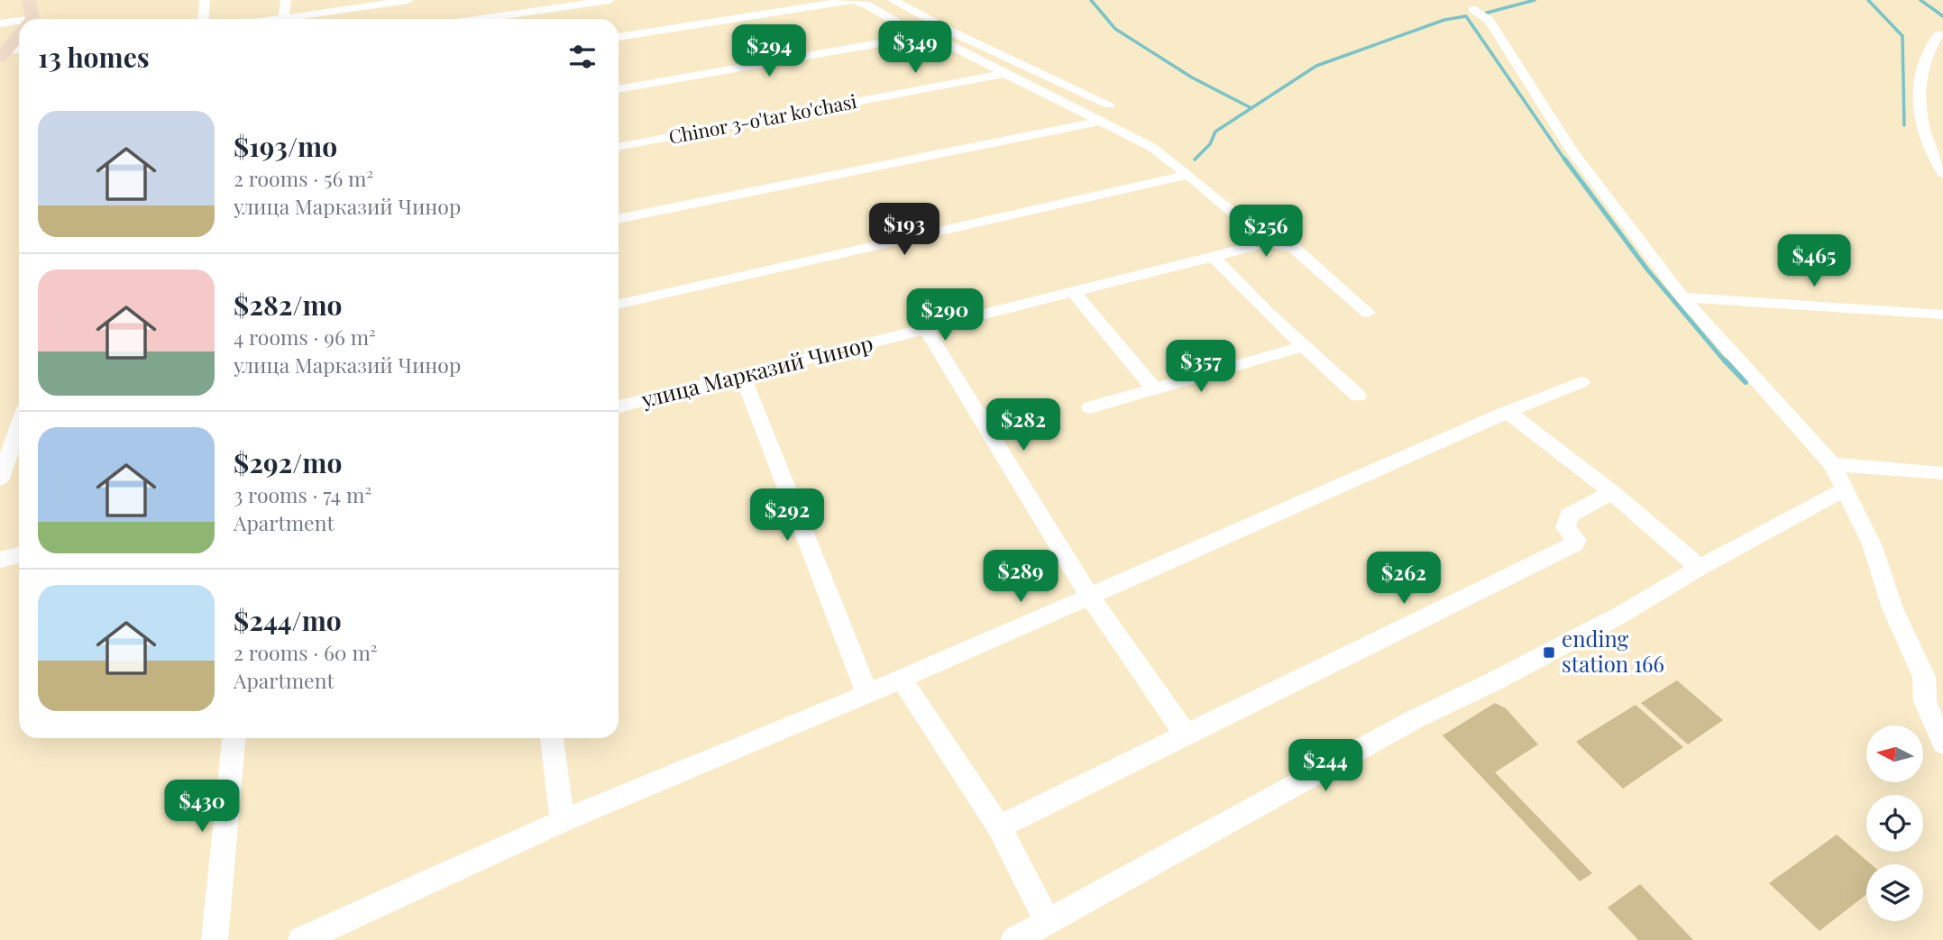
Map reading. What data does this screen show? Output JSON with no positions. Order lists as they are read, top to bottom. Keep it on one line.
{"streets":{"street":["Chinor 3-o'tar ko'chasi","улица Марказий Чинор"]},"places":{"transit":["ending station 166"]},"north":"left","page":{"heading":"13 homes","price":["$349","$294","$193","$256","$465","$290","$357","$282","$292","$289","$262","$244","$430"],"list":[{"name":"$193/mo","note":"2 rooms · 56 m² · улица Марказий Чинор"},{"name":"$282/mo","note":"4 rooms · 96 m² · улица Марказий Чинор"},{"name":"$292/mo","note":"3 rooms · 74 m² · Apartment"},{"name":"$244/mo","note":"2 rooms · 60 m² · Apartment"}]}}
